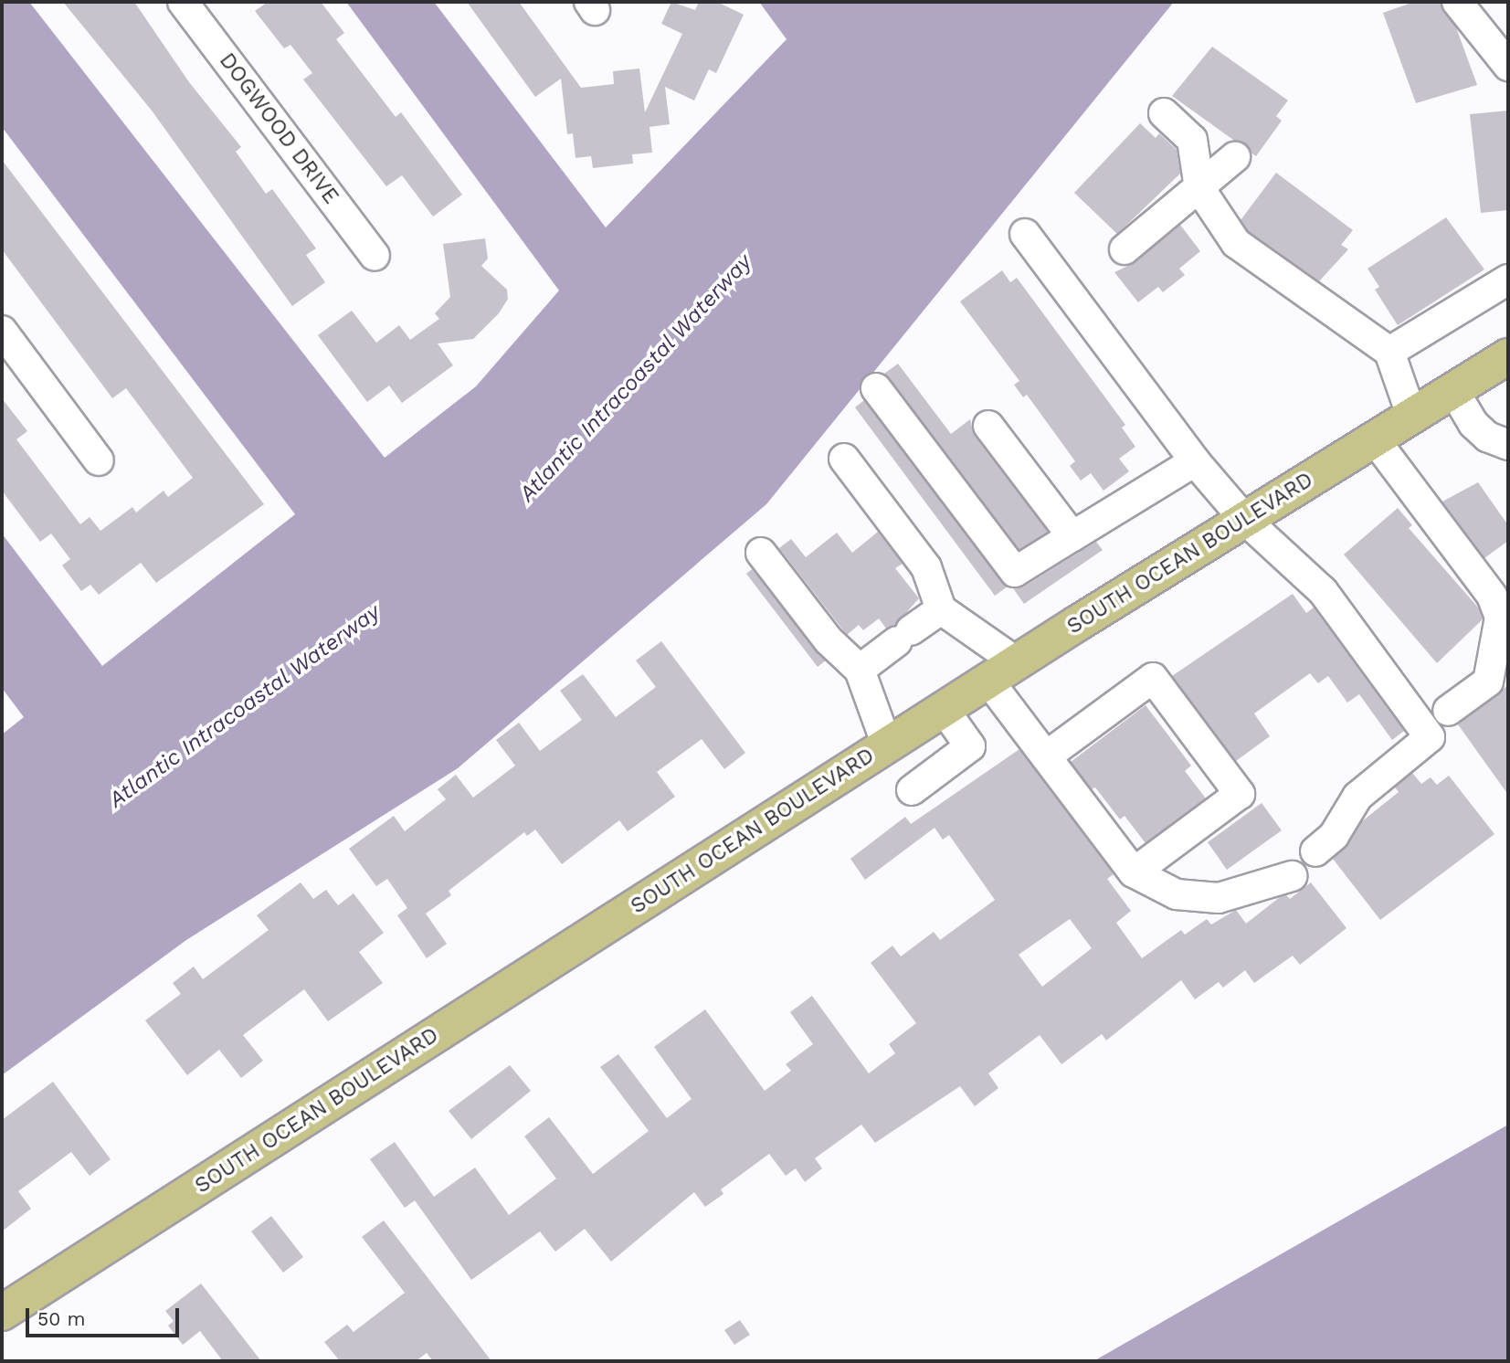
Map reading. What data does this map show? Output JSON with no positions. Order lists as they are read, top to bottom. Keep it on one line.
{"streets":{"main road":["SOUTH OCEAN BOULEVARD"],"street":["DOGWOOD DRIVE"]},"water":["Atlantic Intracoastal Waterway"],"scale_bar":"50 m"}
